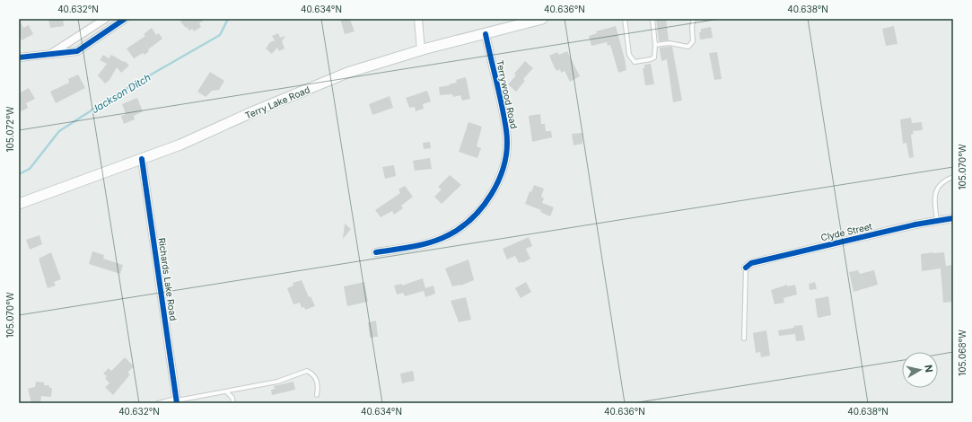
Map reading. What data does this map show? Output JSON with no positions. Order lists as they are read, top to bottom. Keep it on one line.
{"streets":{"main road":["Terry Lake Road"],"street":["Terrywood Road","Clyde Street","Richards Lake Road"]},"crossings":[["Terrywood Road","Terry Lake Road"],["Terry Lake Road","Richards Lake Road"]],"water":["Jackson Ditch"],"north":"right","coordinates":["40.632°N","40.634°N","40.636°N","40.638°N","105.072°W","105.070°W","105.068°W"]}
